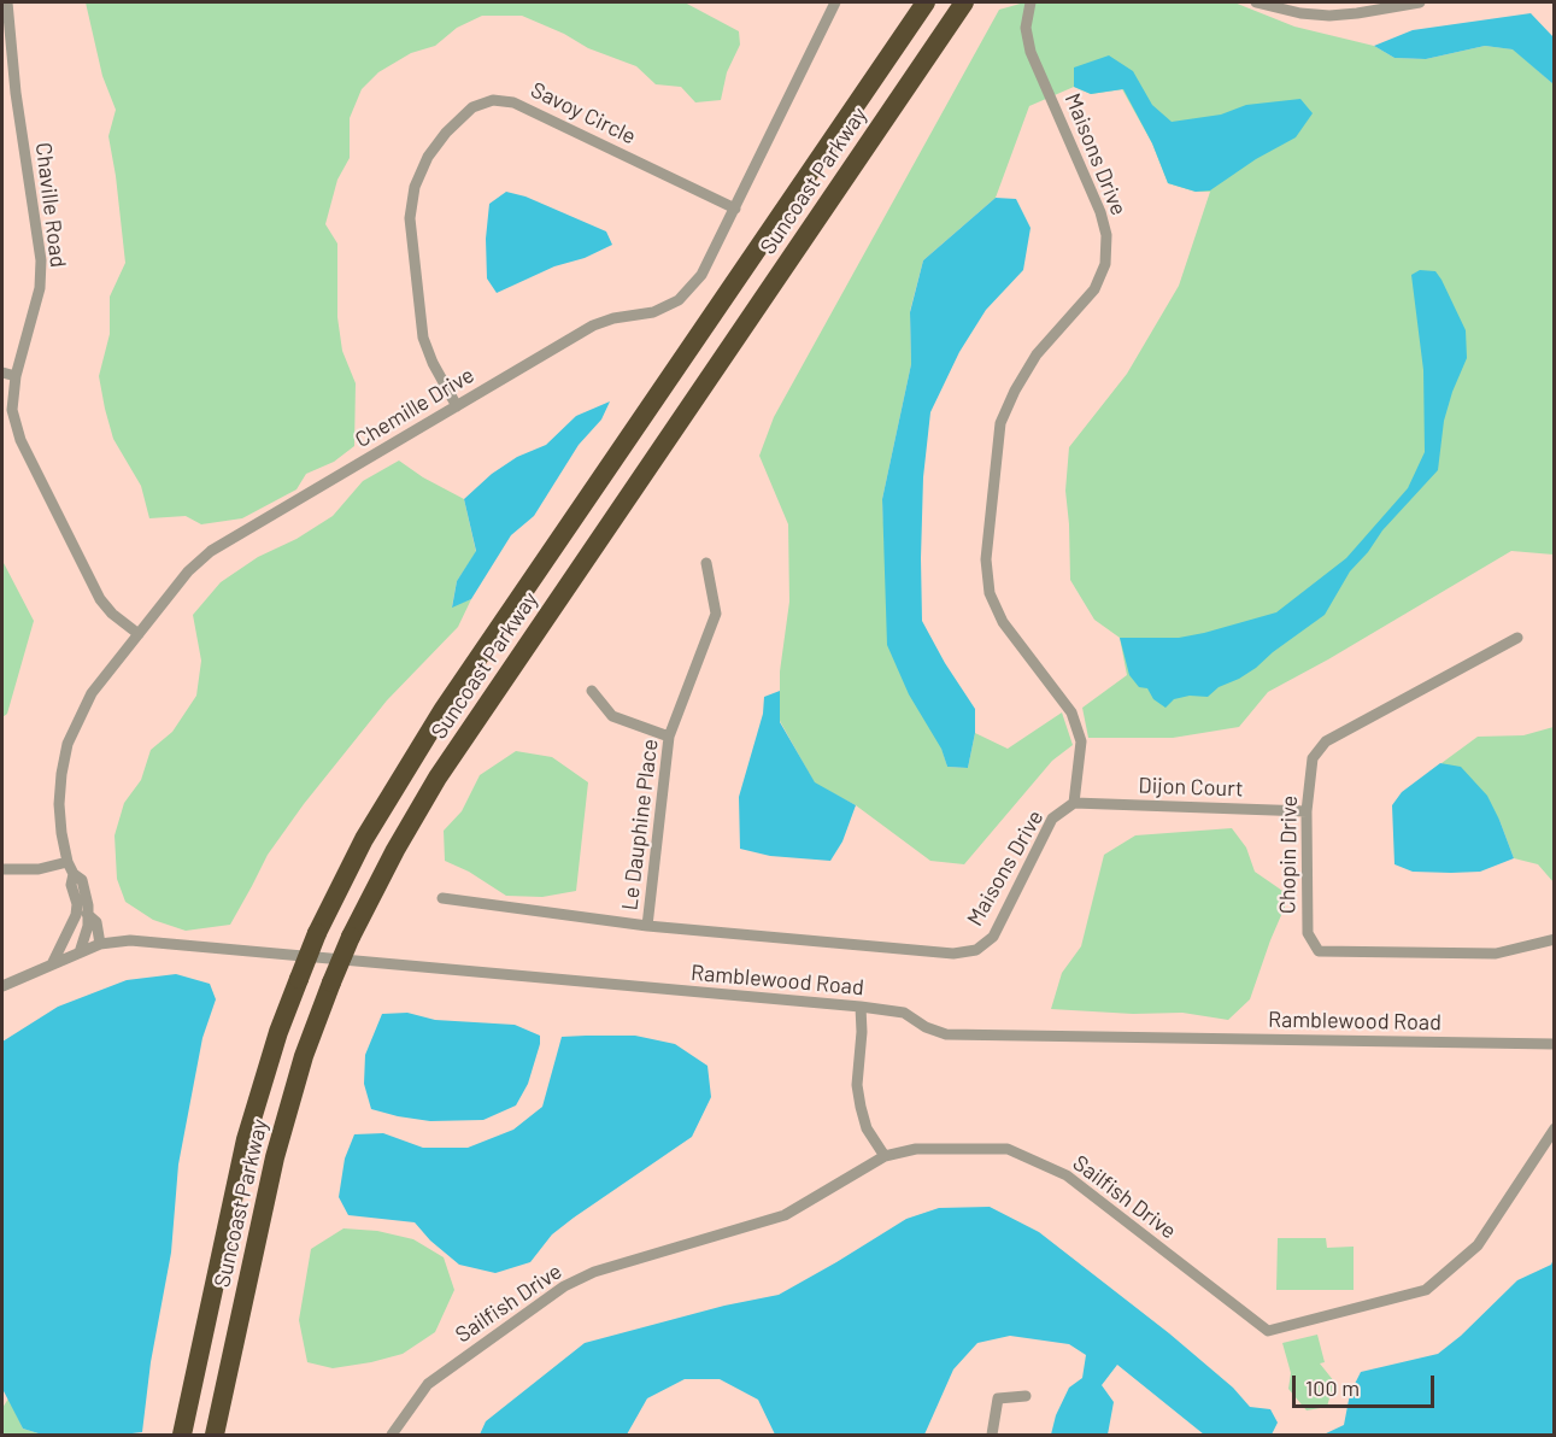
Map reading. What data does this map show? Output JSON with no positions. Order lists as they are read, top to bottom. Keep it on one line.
{"streets":{"highway":["Suncoast Parkway"],"street":["Savoy Circle","Maisons Drive","Chaville Road","Chemille Drive","Dijon Court","Le Dauphine Place","Chopin Drive","Ramblewood Road","Sailfish Drive"]},"crossings":[["Savoy Circle","Chemille Drive"],["Maisons Drive","Dijon Court"],["Maisons Drive","Le Dauphine Place"],["Chaville Road","Chemille Drive"],["Chemille Drive","Ramblewood Road"],["Dijon Court","Chopin Drive"]],"scale_bar":"100 m"}
